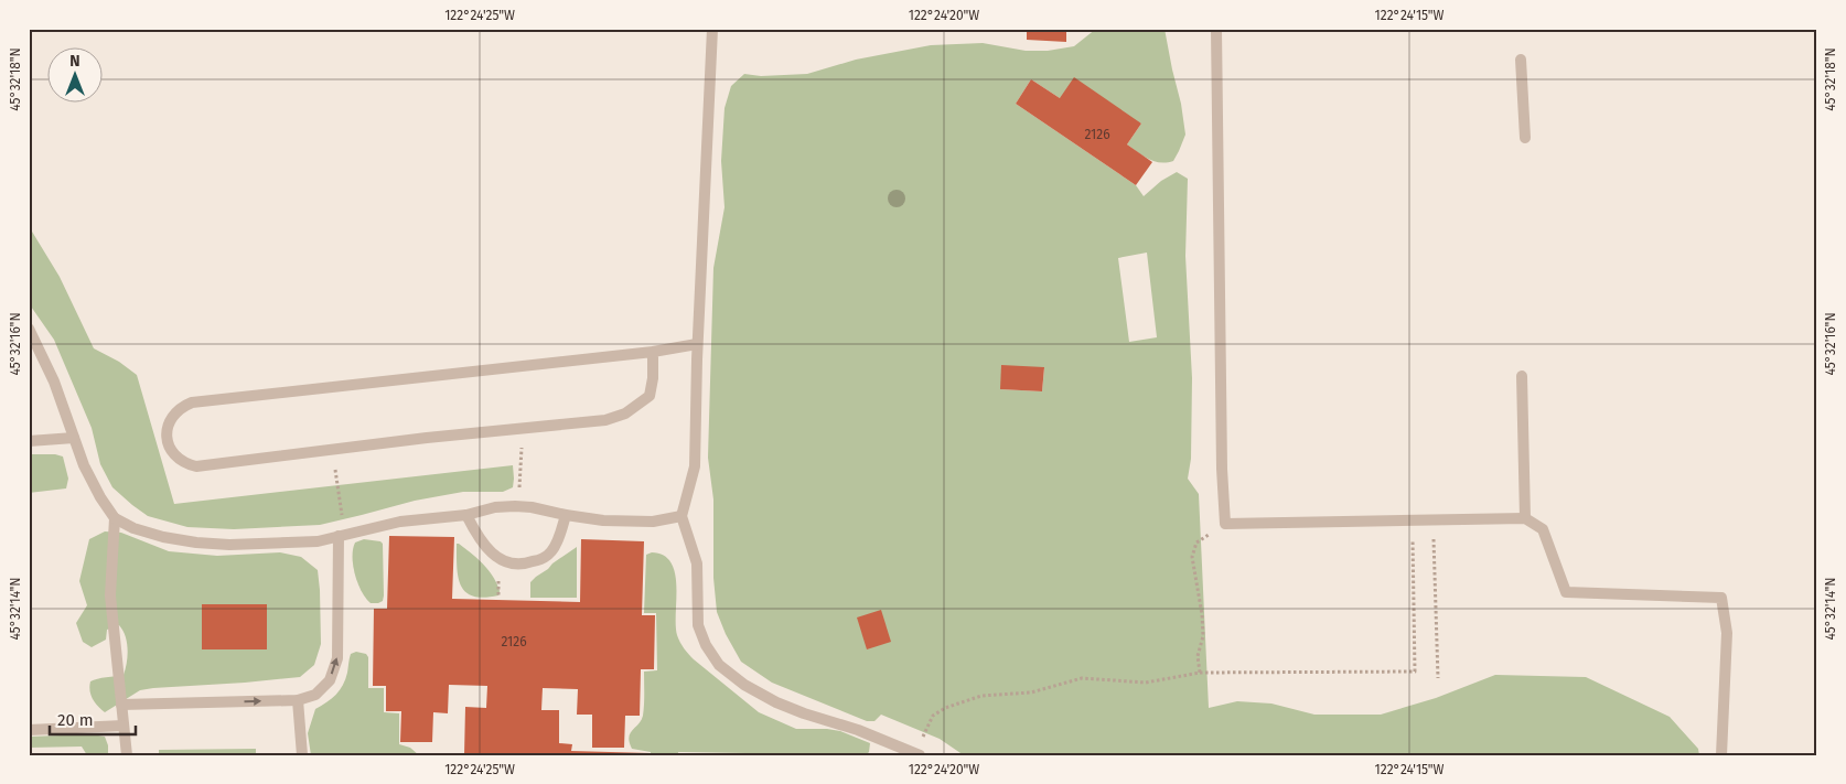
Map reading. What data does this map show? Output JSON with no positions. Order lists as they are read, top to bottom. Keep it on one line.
{"house_numbers":["2126","2126"],"scale_bar":"20 m","north":"top","coordinates":["122°24'25\"W","122°24'20\"W","122°24'15\"W","45°32'18\"N","45°32'16\"N","45°32'14\"N"]}
